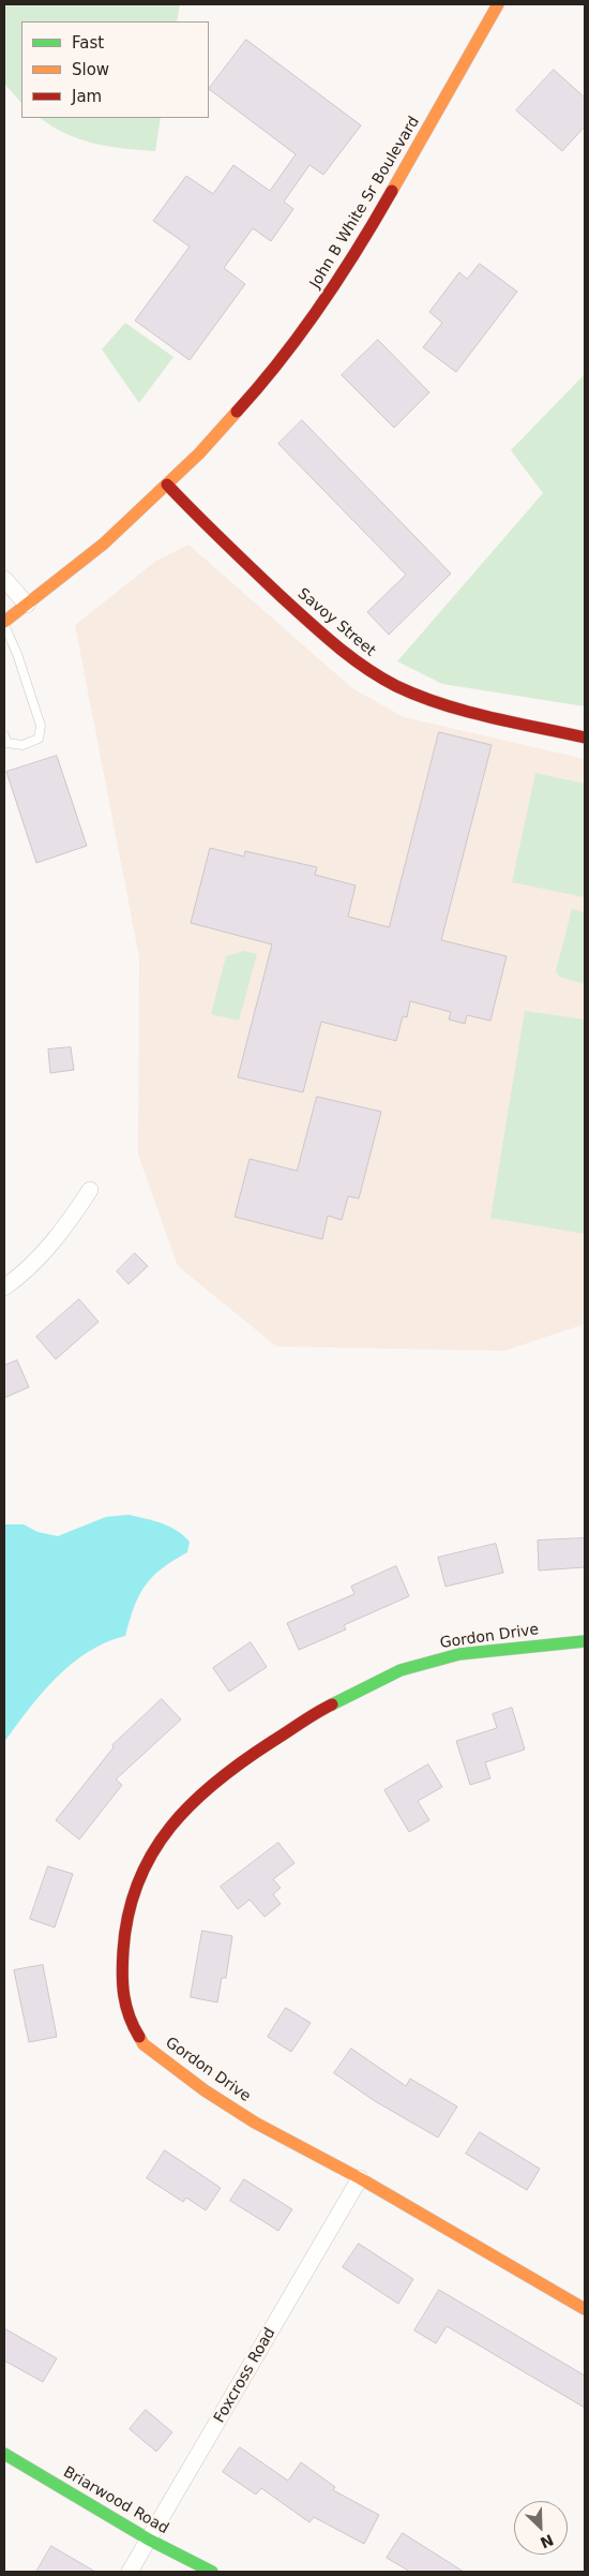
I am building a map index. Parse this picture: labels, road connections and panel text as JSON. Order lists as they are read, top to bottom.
{
  "streets": {
    "street": [
      "John B White Sr Boulevard",
      "Savoy Street",
      "Gordon Drive",
      "Foxcross Road",
      "Briarwood Road"
    ]
  },
  "crossings": [
    ["John B White Sr Boulevard", "Savoy Street"],
    ["Gordon Drive", "Foxcross Road"],
    ["Foxcross Road", "Briarwood Road"]
  ],
  "legend": ["Fast", "Slow", "Jam"],
  "north": "bottom right"
}
